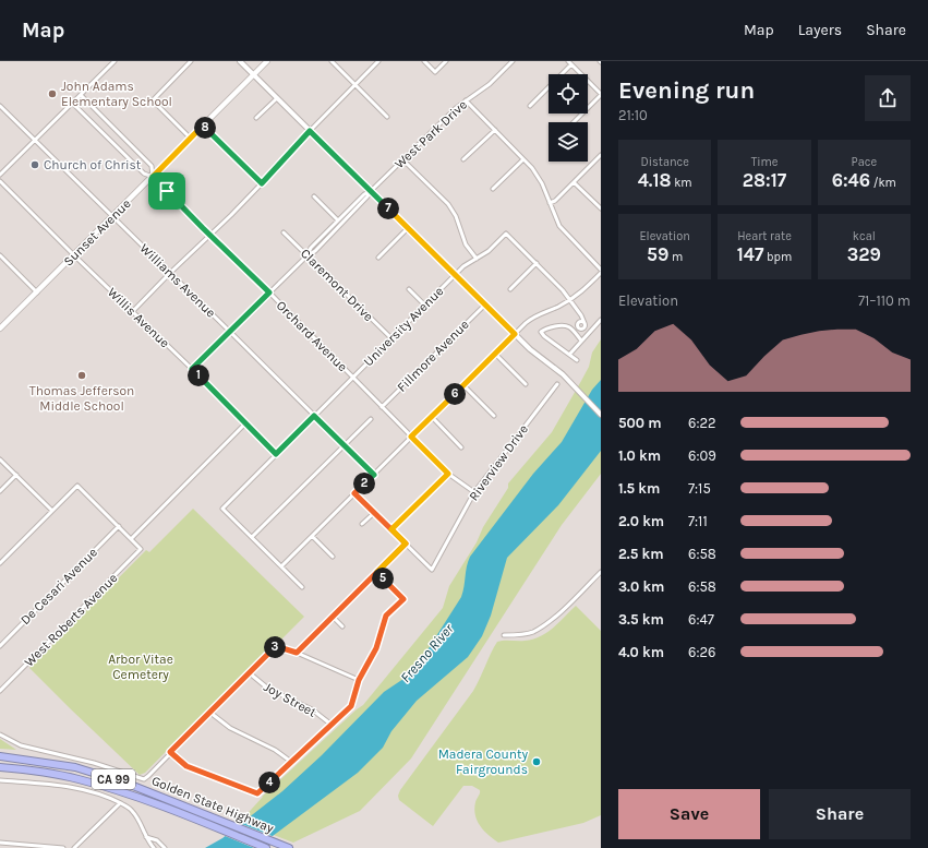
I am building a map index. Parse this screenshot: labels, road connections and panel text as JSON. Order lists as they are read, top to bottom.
{
  "streets": {
    "highway": ["CA 99", "Golden State Highway"],
    "main road": ["Sunset Avenue"],
    "street": [
      "West Park Drive",
      "Williams Avenue",
      "Claremont Drive",
      "Willis Avenue",
      "University Avenue",
      "Orchard Avenue",
      "Fillmore Avenue",
      "Riverview Drive",
      "De Cesari Avenue",
      "West Roberts Avenue",
      "Joy Street"
    ]
  },
  "crossings": [
    ["West Park Drive", "Williams Avenue"],
    ["West Park Drive", "Claremont Drive"],
    ["West Park Drive", "Willis Avenue"],
    ["West Park Drive", "Orchard Avenue"],
    ["Sunset Avenue", "Williams Avenue"],
    ["Sunset Avenue", "Willis Avenue"],
    ["Sunset Avenue", "Orchard Avenue"],
    ["Williams Avenue", "University Avenue"],
    ["Claremont Drive", "University Avenue"],
    ["Willis Avenue", "University Avenue"],
    ["University Avenue", "Orchard Avenue"],
    ["Orchard Avenue", "Fillmore Avenue"],
    ["Orchard Avenue", "Riverview Drive"]
  ],
  "water": ["Fresno River"],
  "parks": ["Arbor Vitae Cemetery"],
  "places": [
    "John Adams Elementary School",
    "Church of Christ",
    "Thomas Jefferson Middle School",
    "Madera County Fairgrounds"
  ],
  "page": {
    "header": "Map",
    "nav": ["Map", "Layers", "Share"],
    "heading": ["Evening run", "21:10"],
    "pins": [
      "8",
      "7",
      "1",
      "6",
      "2",
      "5",
      "3",
      "4"
    ],
    "stats": [
      ["Distance", "4.18 km"],
      ["Time", "28:17"],
      ["Pace", "6:46 /km"],
      ["Elevation", "59 m"],
      ["Heart rate", "147 bpm"],
      ["kcal", "329"]
    ],
    "chart": ["Elevation", "71–110 m"],
    "list": [
      {
        "name": "500 m",
        "note": "6:22"
      },
      {
        "name": "1.0 km",
        "note": "6:09"
      },
      {
        "name": "1.5 km",
        "note": "7:15"
      },
      {
        "name": "2.0 km",
        "note": "7:11"
      },
      {
        "name": "2.5 km",
        "note": "6:58"
      },
      {
        "name": "3.0 km",
        "note": "6:58"
      },
      {
        "name": "3.5 km",
        "note": "6:47"
      },
      {
        "name": "4.0 km",
        "note": "6:26"
      }
    ],
    "buttons": ["Save", "Share"]
  }
}
